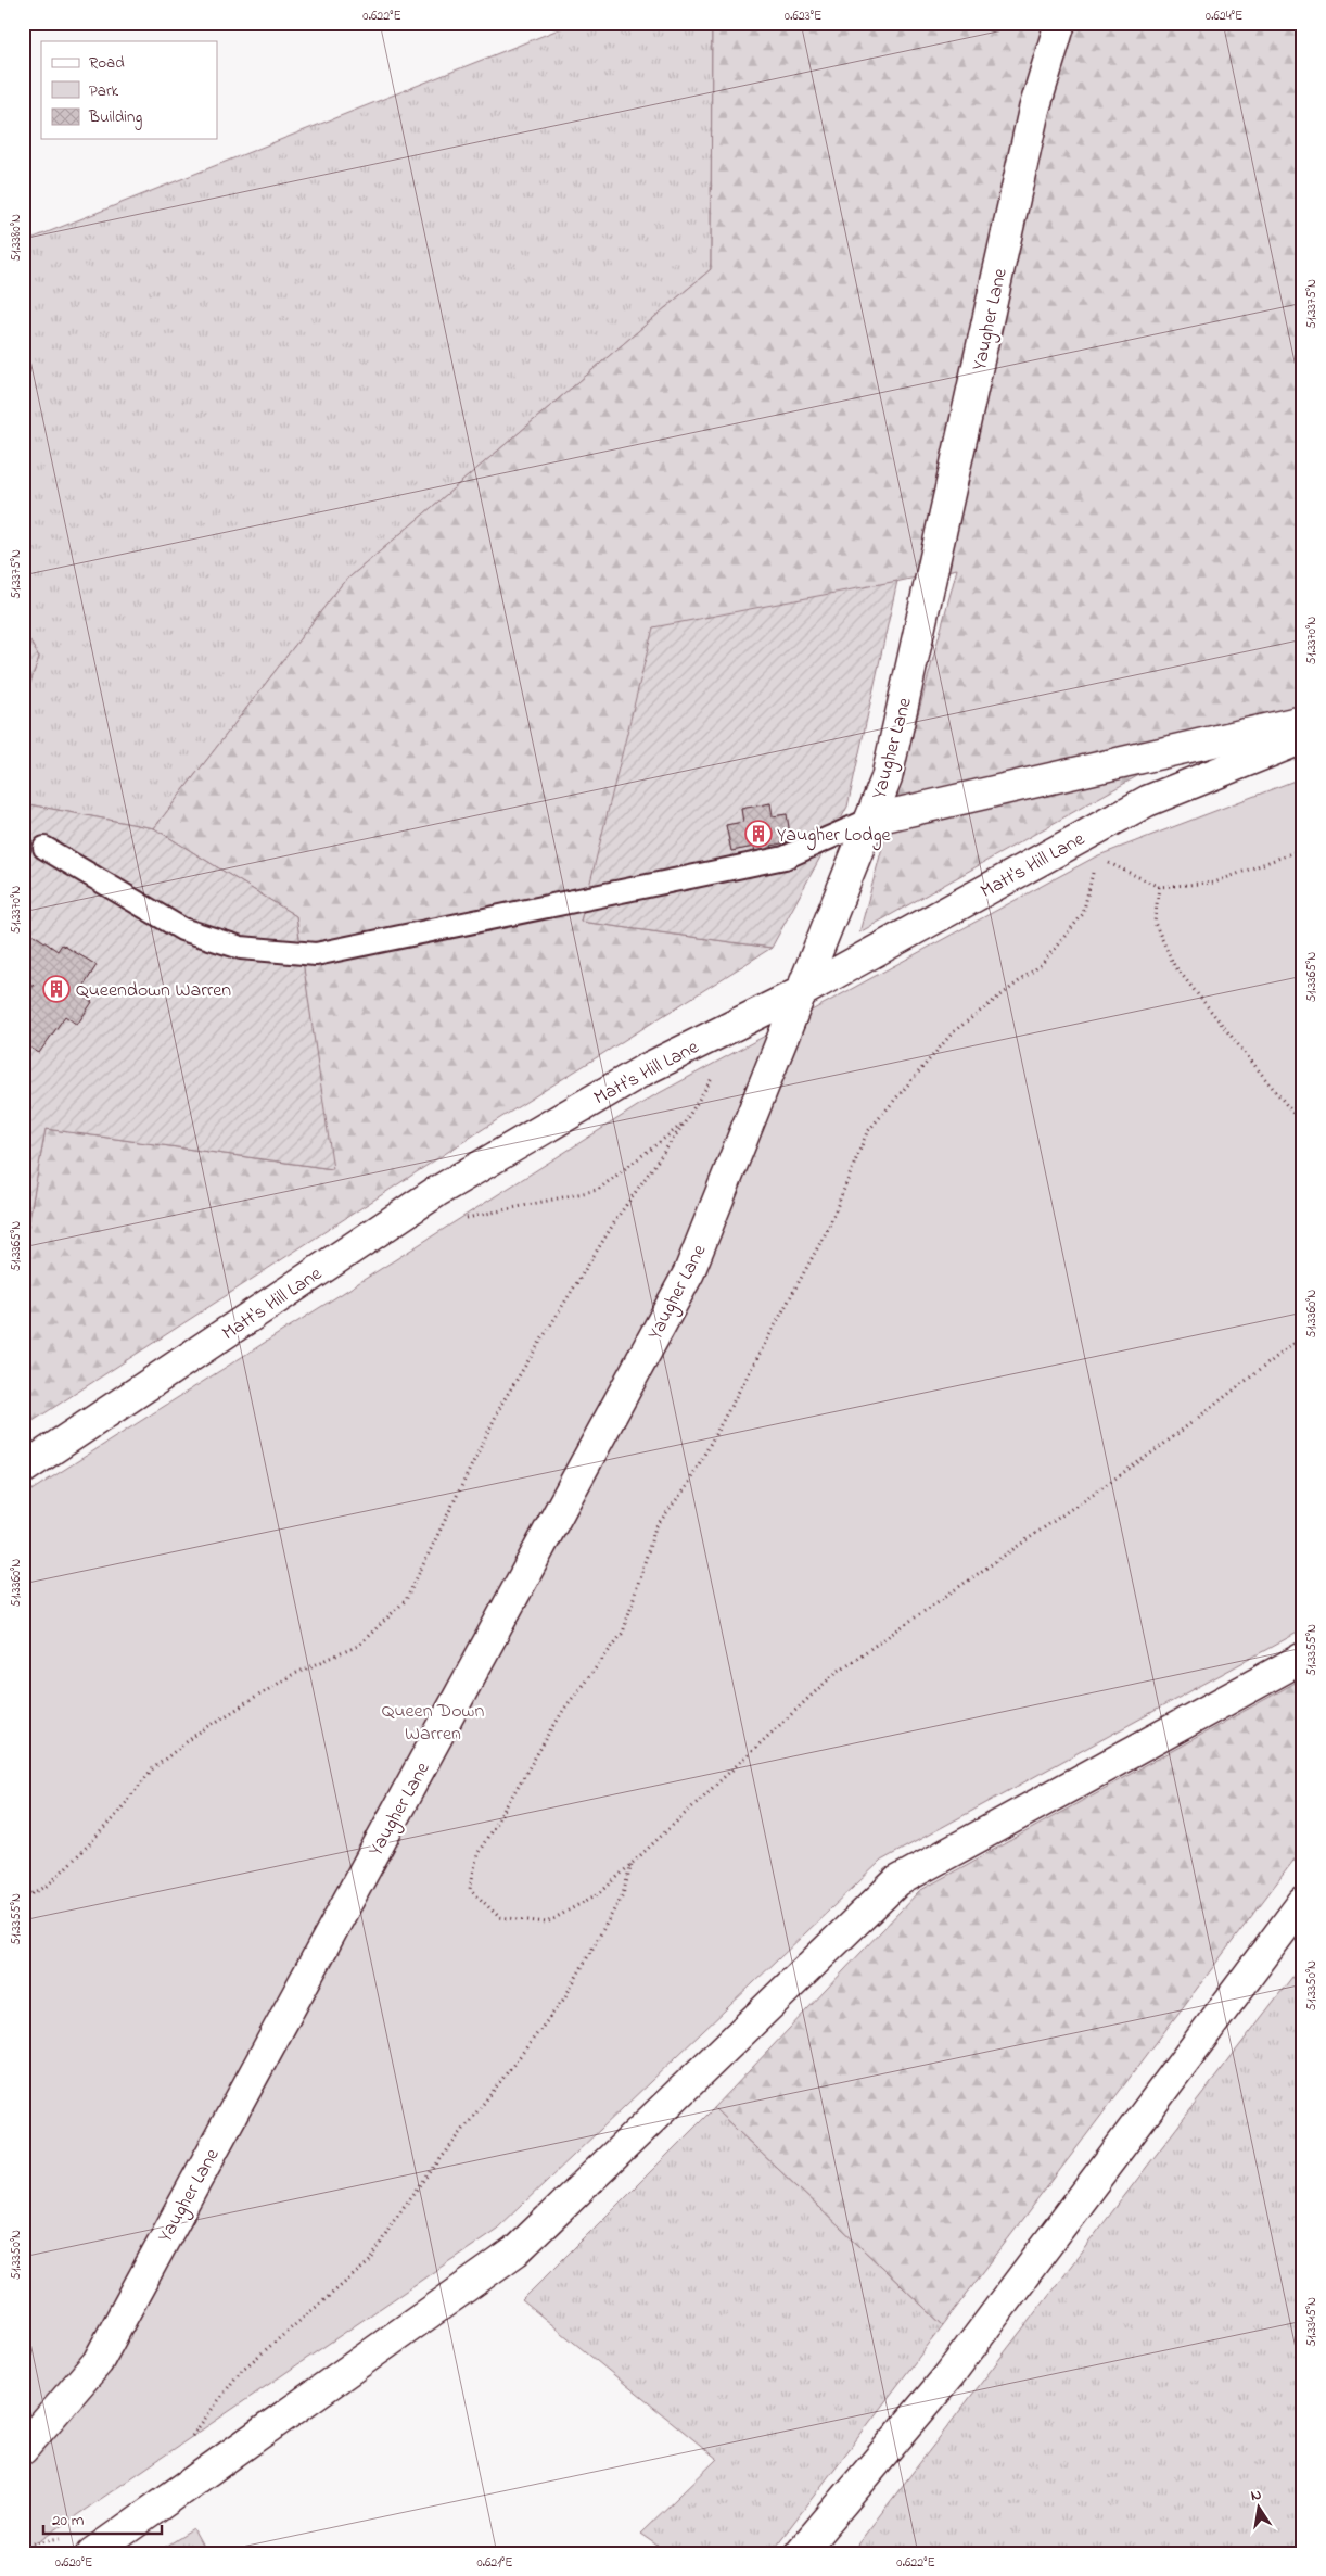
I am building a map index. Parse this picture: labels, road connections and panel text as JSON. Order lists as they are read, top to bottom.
{
  "streets": {
    "street": ["Yaugher Lane", "Matt's Hill Lane"]
  },
  "crossings": [
    ["Yaugher Lane", "Matt's Hill Lane"]
  ],
  "parks": ["Queen Down Warren"],
  "places": {
    "building": ["Yaugher Lodge", "Queendown Warren"]
  },
  "legend": ["Road", "Park", "Building"],
  "scale_bar": "20 m",
  "north": "top",
  "coordinates": [
    "0.622°E",
    "0.623°E",
    "0.624°E",
    "51.3380°N",
    "51.3375°N",
    "51.3370°N",
    "51.3365°N",
    "51.3360°N",
    "51.3355°N",
    "51.3350°N",
    "51.3345°N",
    "0.620°E",
    "0.621°E"
  ]
}
